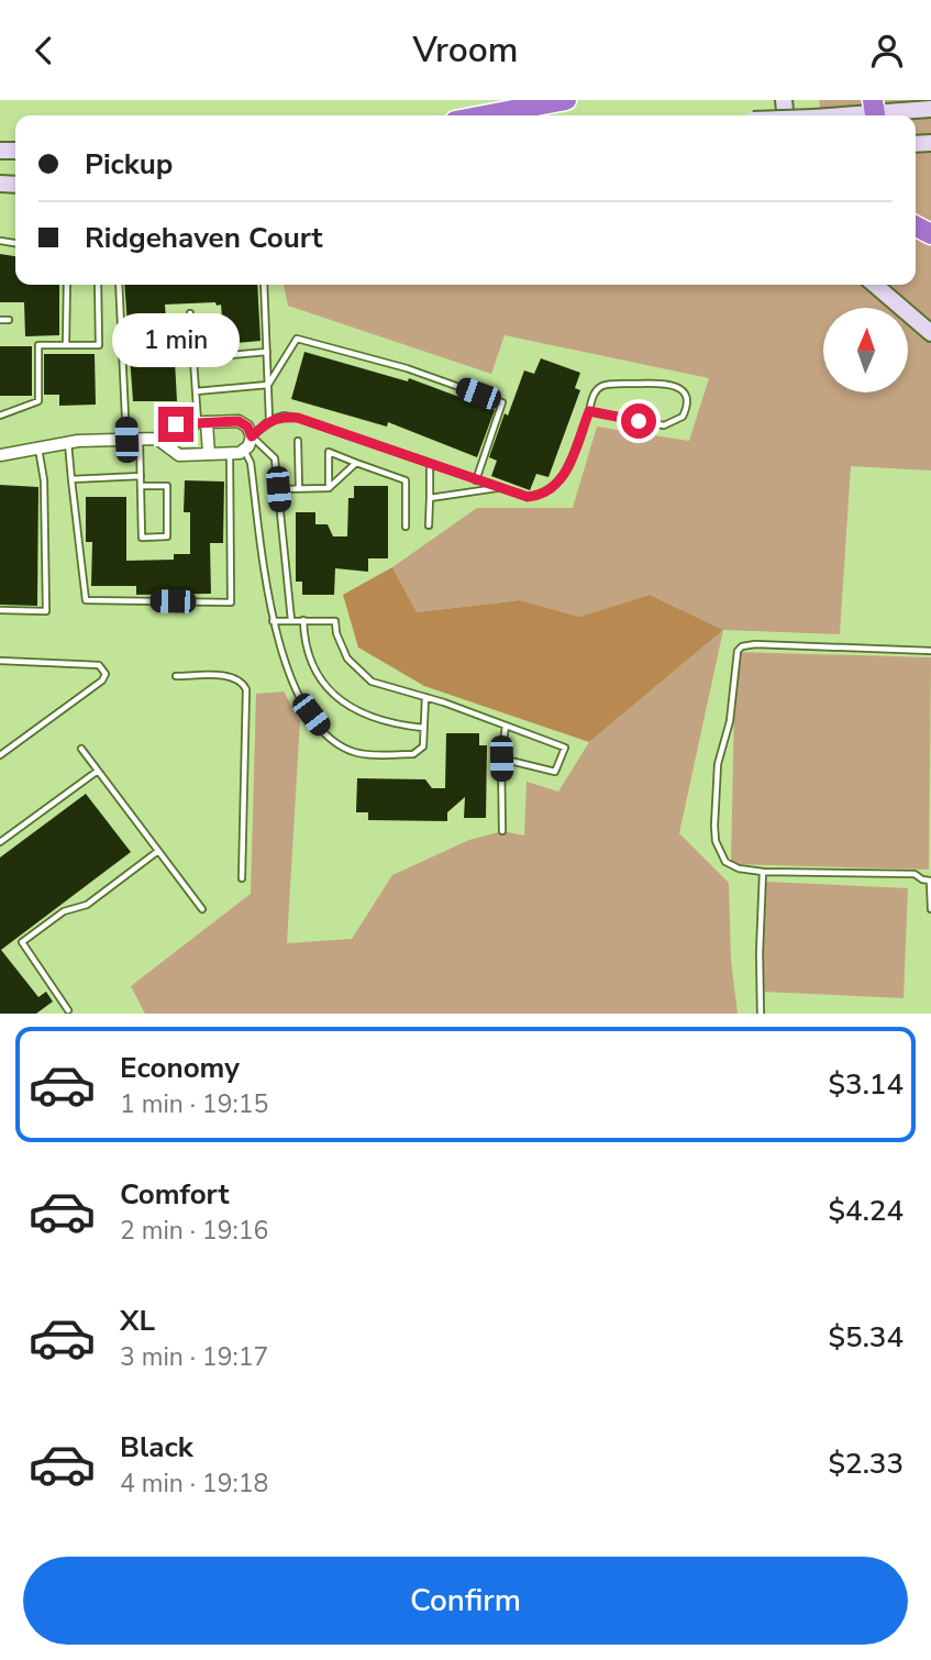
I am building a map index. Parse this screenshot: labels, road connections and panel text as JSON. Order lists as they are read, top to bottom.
{
  "north": "top",
  "page": {
    "header": "Vroom",
    "banner": ["Pickup", "Ridgehaven Court"],
    "bubble": "1 min",
    "list": [
      {
        "name": "Economy",
        "note": "1 min · 19:15",
        "value": "$3.14"
      },
      {
        "name": "Comfort",
        "note": "2 min · 19:16",
        "value": "$4.24"
      },
      {
        "name": "XL",
        "note": "3 min · 19:17",
        "value": "$5.34"
      },
      {
        "name": "Black",
        "note": "4 min · 19:18",
        "value": "$2.33"
      }
    ],
    "buttons": "Confirm"
  }
}
